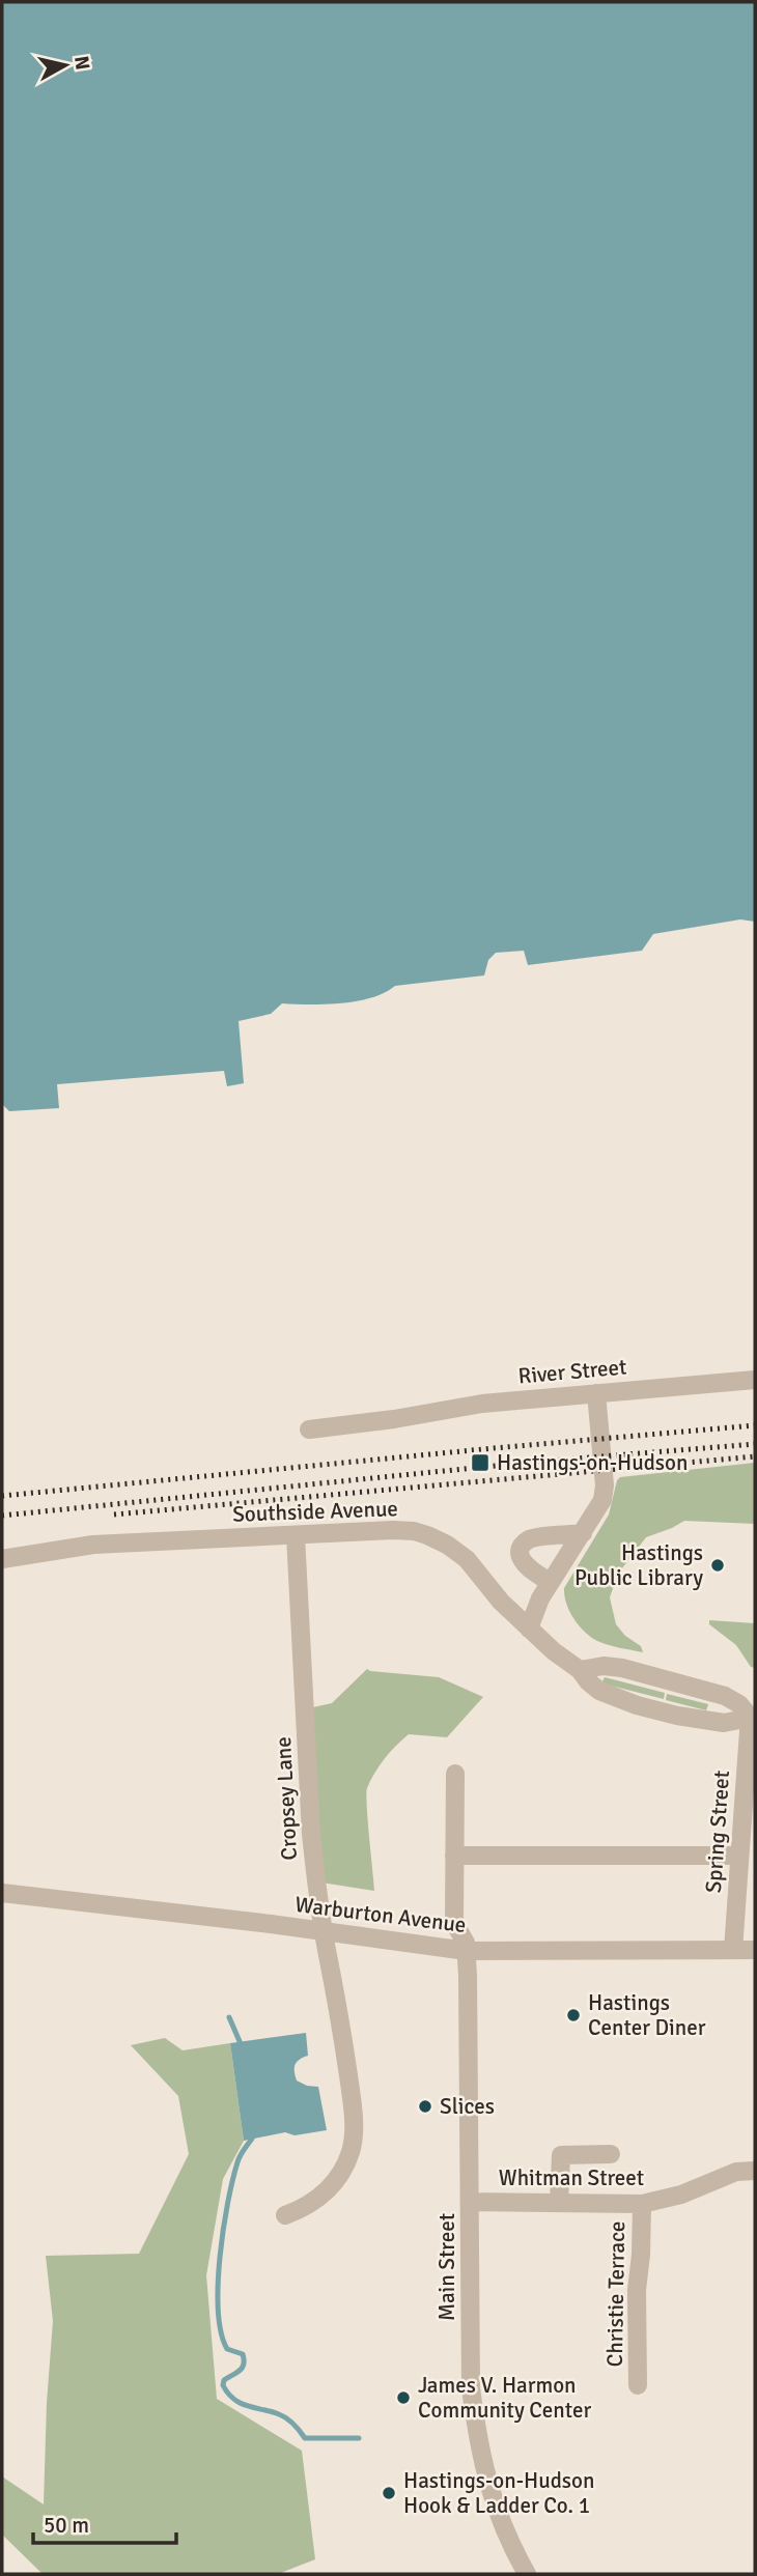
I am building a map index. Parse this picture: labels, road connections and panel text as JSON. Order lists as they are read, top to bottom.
{
  "streets": {
    "street": [
      "River Street",
      "Southside Avenue",
      "Cropsey Lane",
      "Spring Street",
      "Warburton Avenue",
      "Whitman Street",
      "Main Street",
      "Christie Terrace"
    ]
  },
  "crossings": [
    ["Southside Avenue", "Cropsey Lane"],
    ["Southside Avenue", "Spring Street"],
    ["Spring Street", "Warburton Avenue"],
    ["Warburton Avenue", "Main Street"],
    ["Whitman Street", "Main Street"],
    ["Whitman Street", "Christie Terrace"]
  ],
  "places": {
    "transit": ["Hastings-on-Hudson"],
    "other": [
      "Hastings Public Library",
      "Hastings Center Diner",
      "Slices",
      "James V. Harmon Community Center",
      "Hastings-on-Hudson Hook & Ladder Co. 1"
    ]
  },
  "scale_bar": "50 m",
  "north": "right"
}
